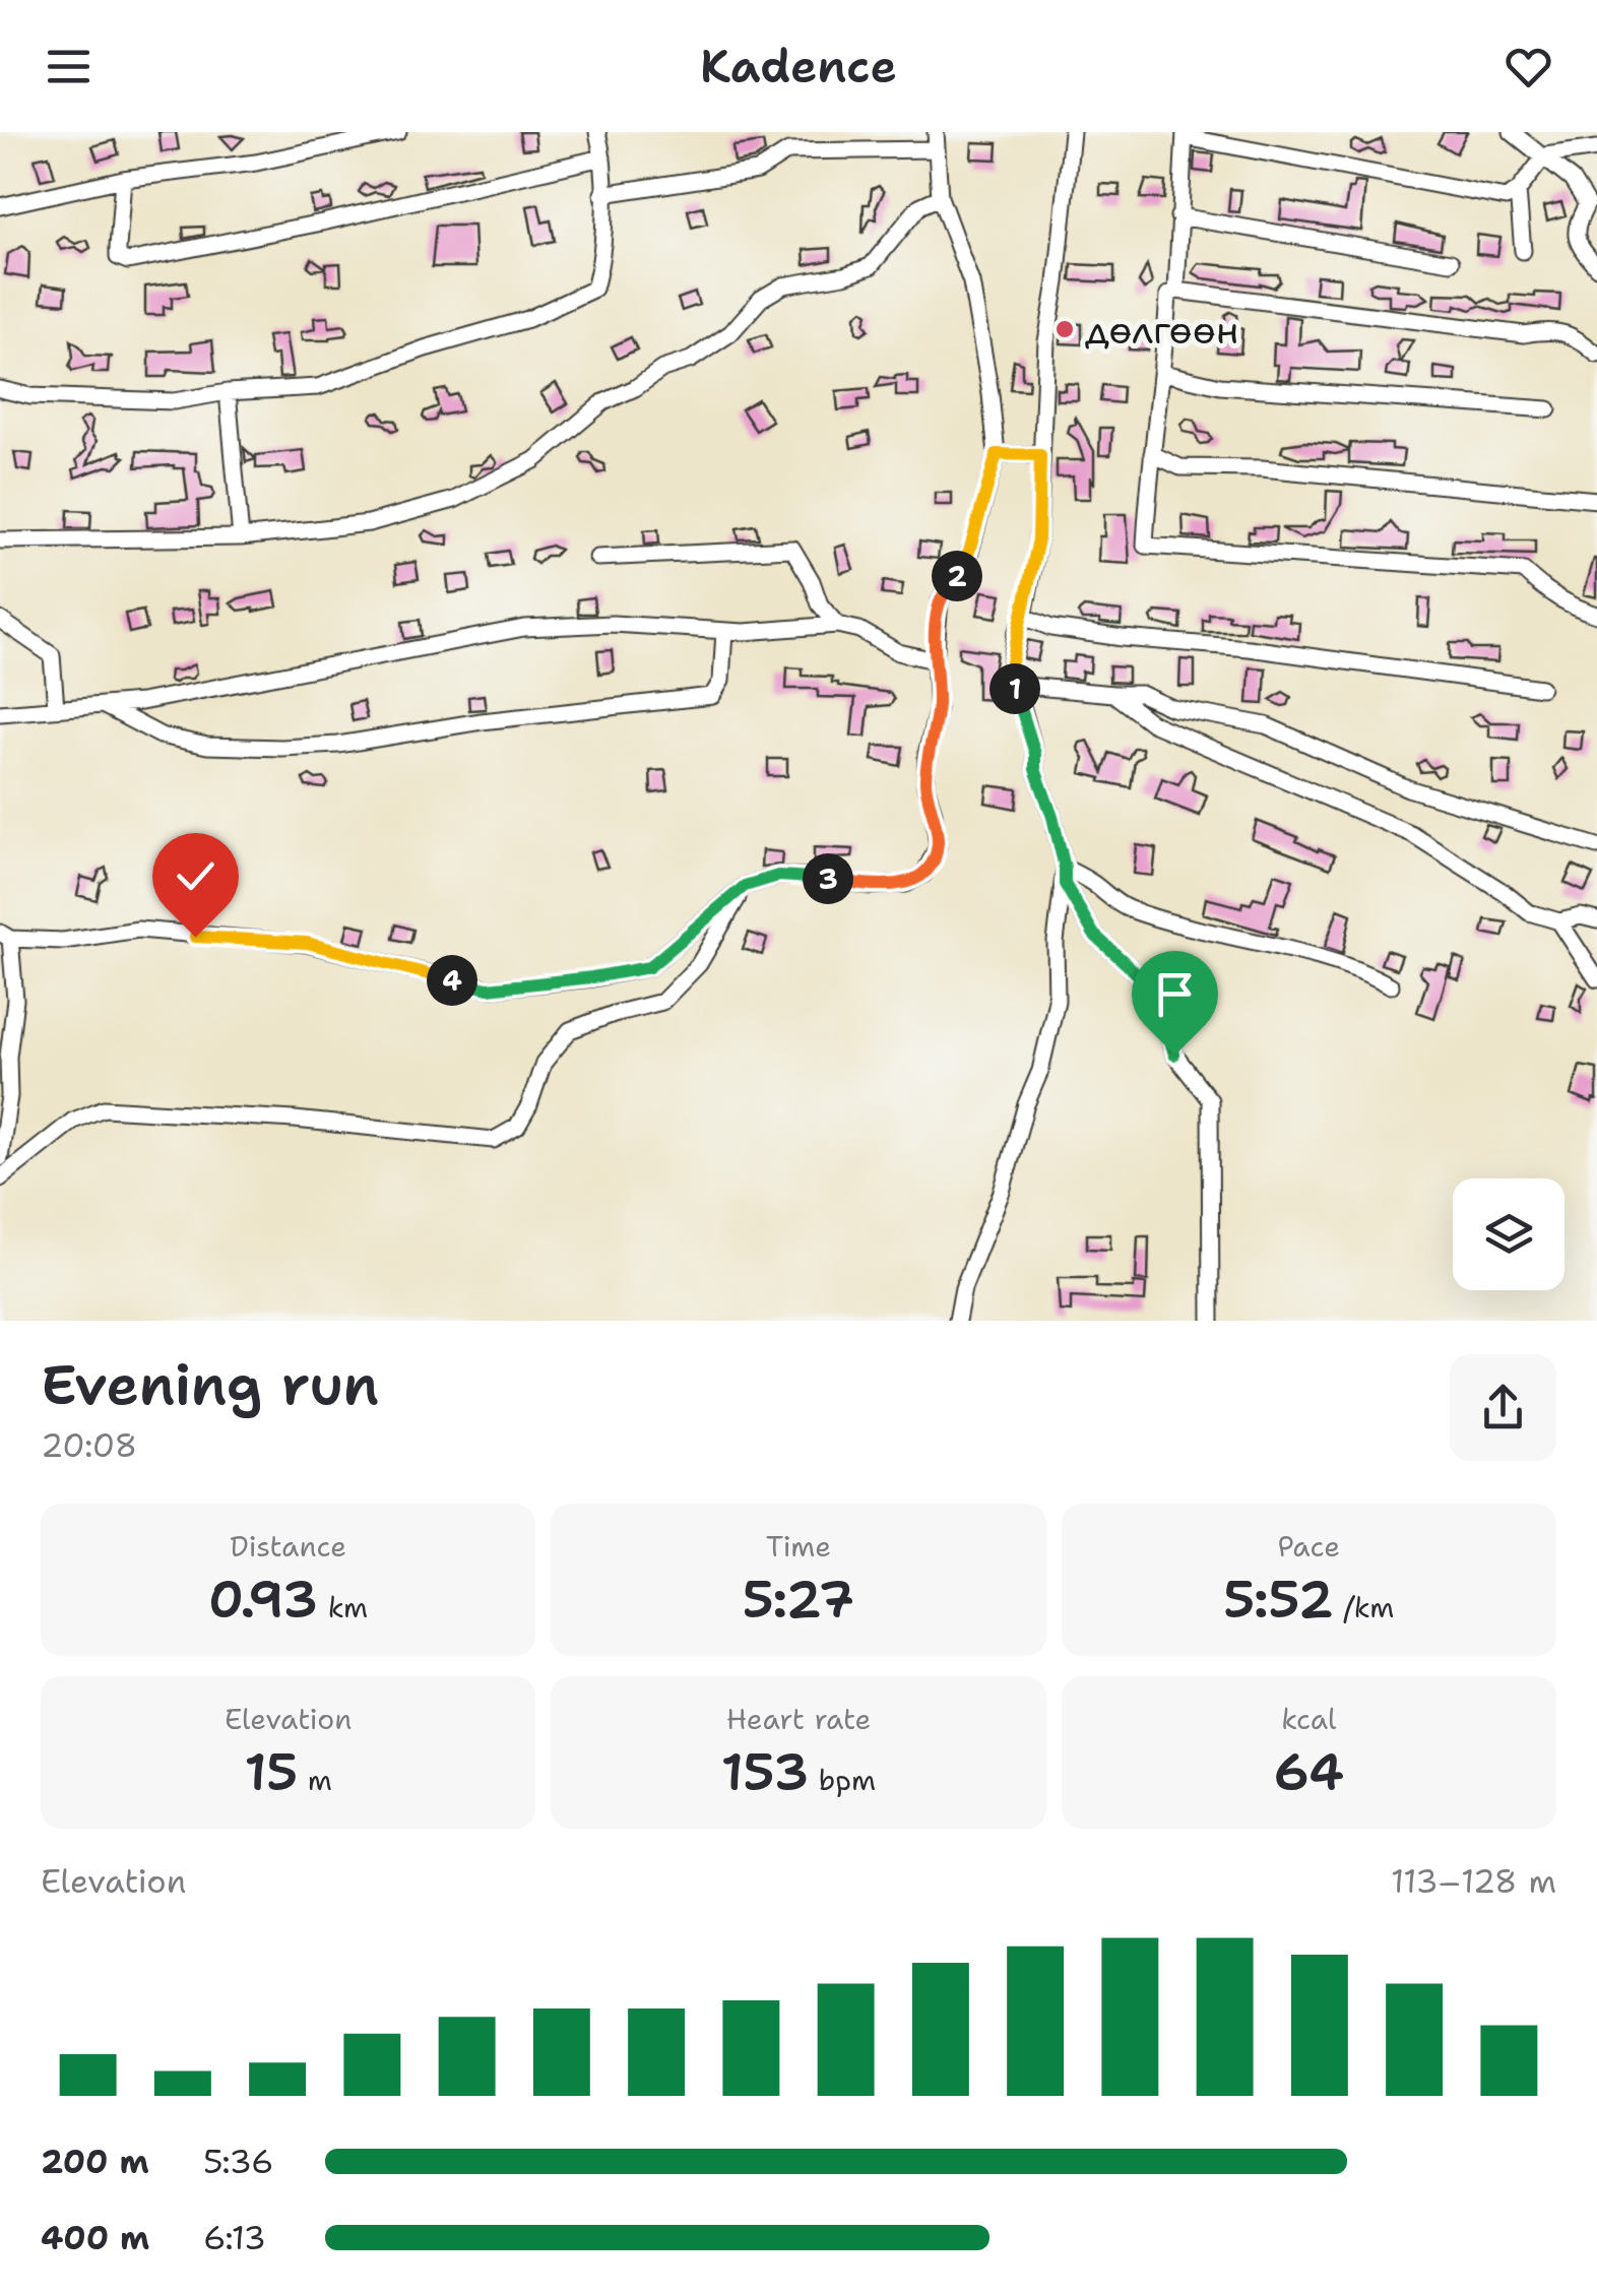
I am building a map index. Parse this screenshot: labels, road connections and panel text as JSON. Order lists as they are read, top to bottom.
{
  "places": ["дөлгөөн"],
  "page": {
    "header": "Kadence",
    "pins": [
      "2",
      "1",
      "3",
      "4"
    ],
    "heading": ["Evening run", "20:08"],
    "stats": [
      ["Distance", "0.93 km"],
      ["Time", "5:27"],
      ["Pace", "5:52 /km"],
      ["Elevation", "15 m"],
      ["Heart rate", "153 bpm"],
      ["kcal", "64"]
    ],
    "chart": ["Elevation", "113–128 m"],
    "list": [
      {
        "name": "200 m",
        "note": "5:36"
      },
      {
        "name": "400 m",
        "note": "6:13"
      }
    ]
  }
}
